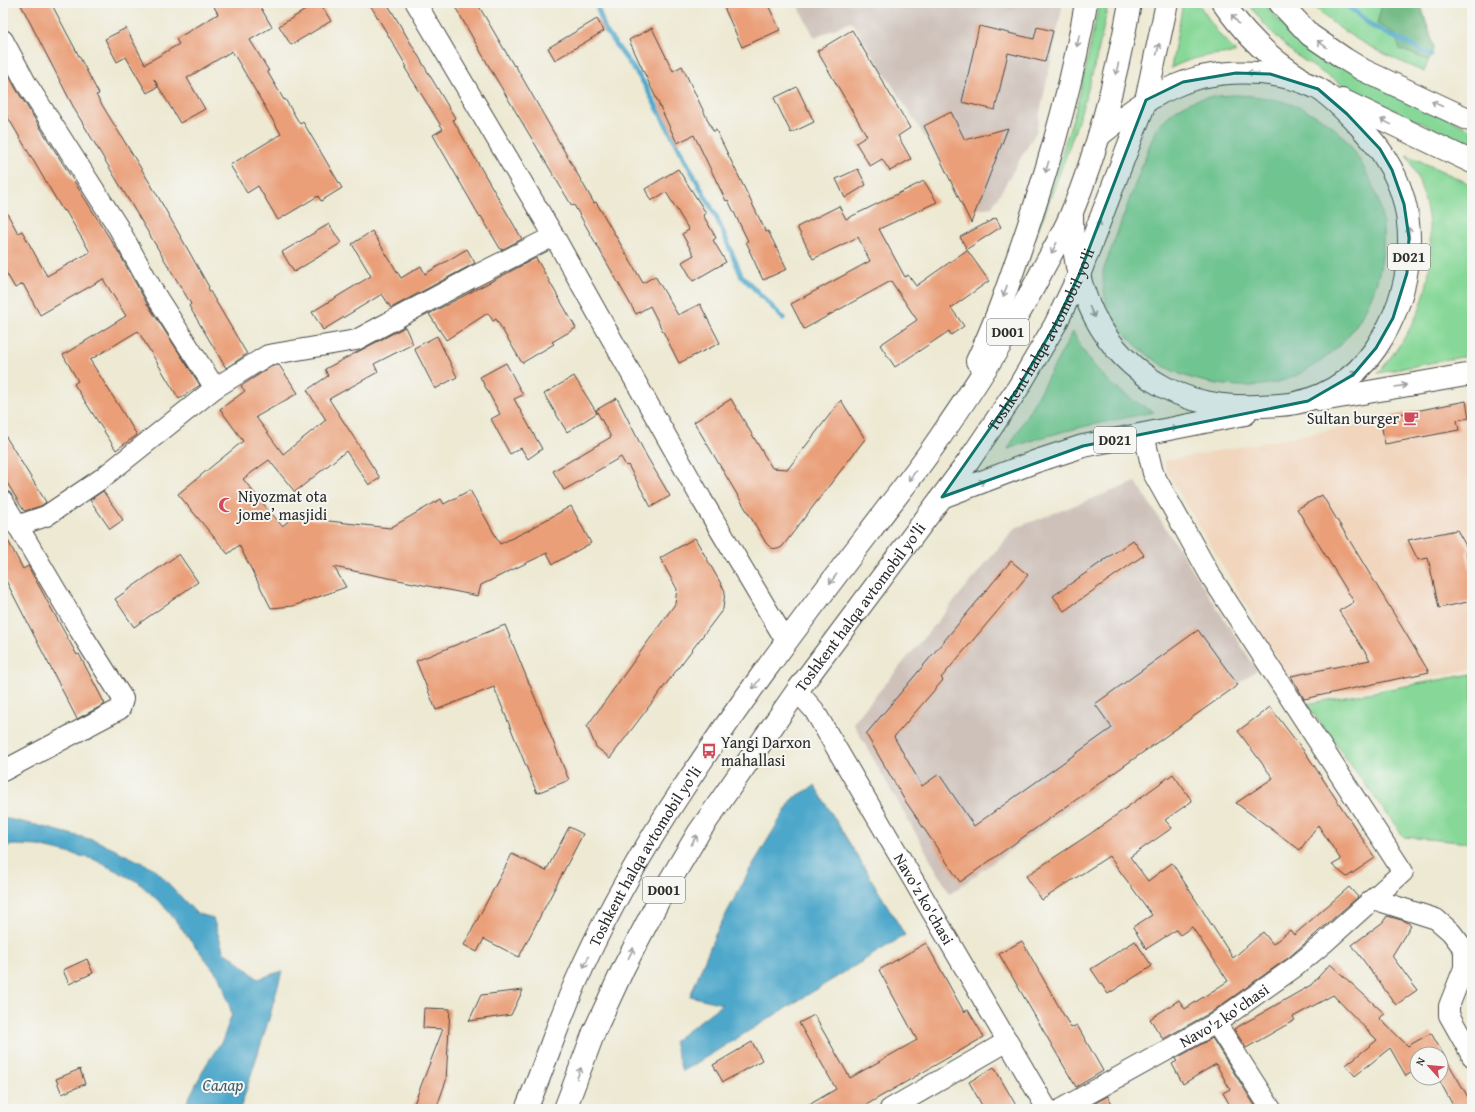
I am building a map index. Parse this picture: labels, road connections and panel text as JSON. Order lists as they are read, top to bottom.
{
  "streets": {
    "highway": ["D021", "D001", "Toshkent halqa avtomobil yo'li"],
    "street": ["Navo'z ko'chasi"]
  },
  "crossings": [
    ["D021", "D001"],
    ["D021", "Toshkent halqa avtomobil yo'li"],
    ["D021", "Navo'z ko'chasi"],
    ["D001", "Toshkent halqa avtomobil yo'li"],
    ["Toshkent halqa avtomobil yo'li", "Navo'z ko'chasi"]
  ],
  "water": ["Салар"],
  "places": {
    "cafe": ["Sultan burger"],
    "mosque": ["Niyozmat ota jome’ masjidi"],
    "bus stop": ["Yangi Darxon mahallasi"]
  },
  "north": "top left"
}
